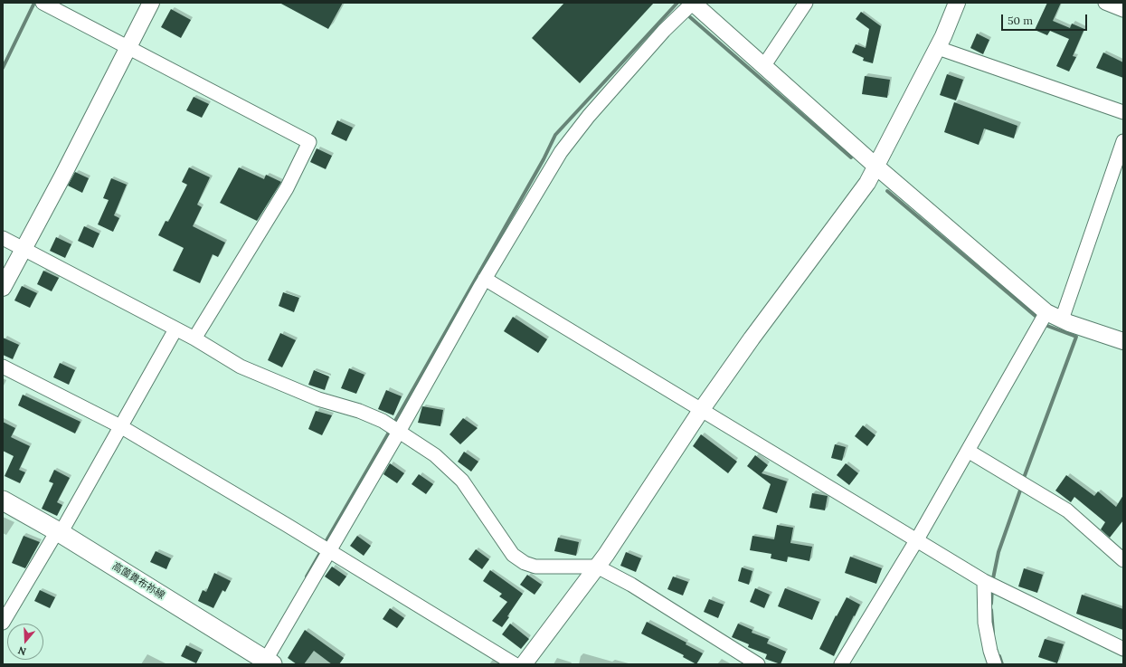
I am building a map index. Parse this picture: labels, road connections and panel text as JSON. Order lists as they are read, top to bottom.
{
  "streets": {
    "main road": ["高薗貴布祢線"]
  },
  "scale_bar": "50 m",
  "north": "bottom"
}
